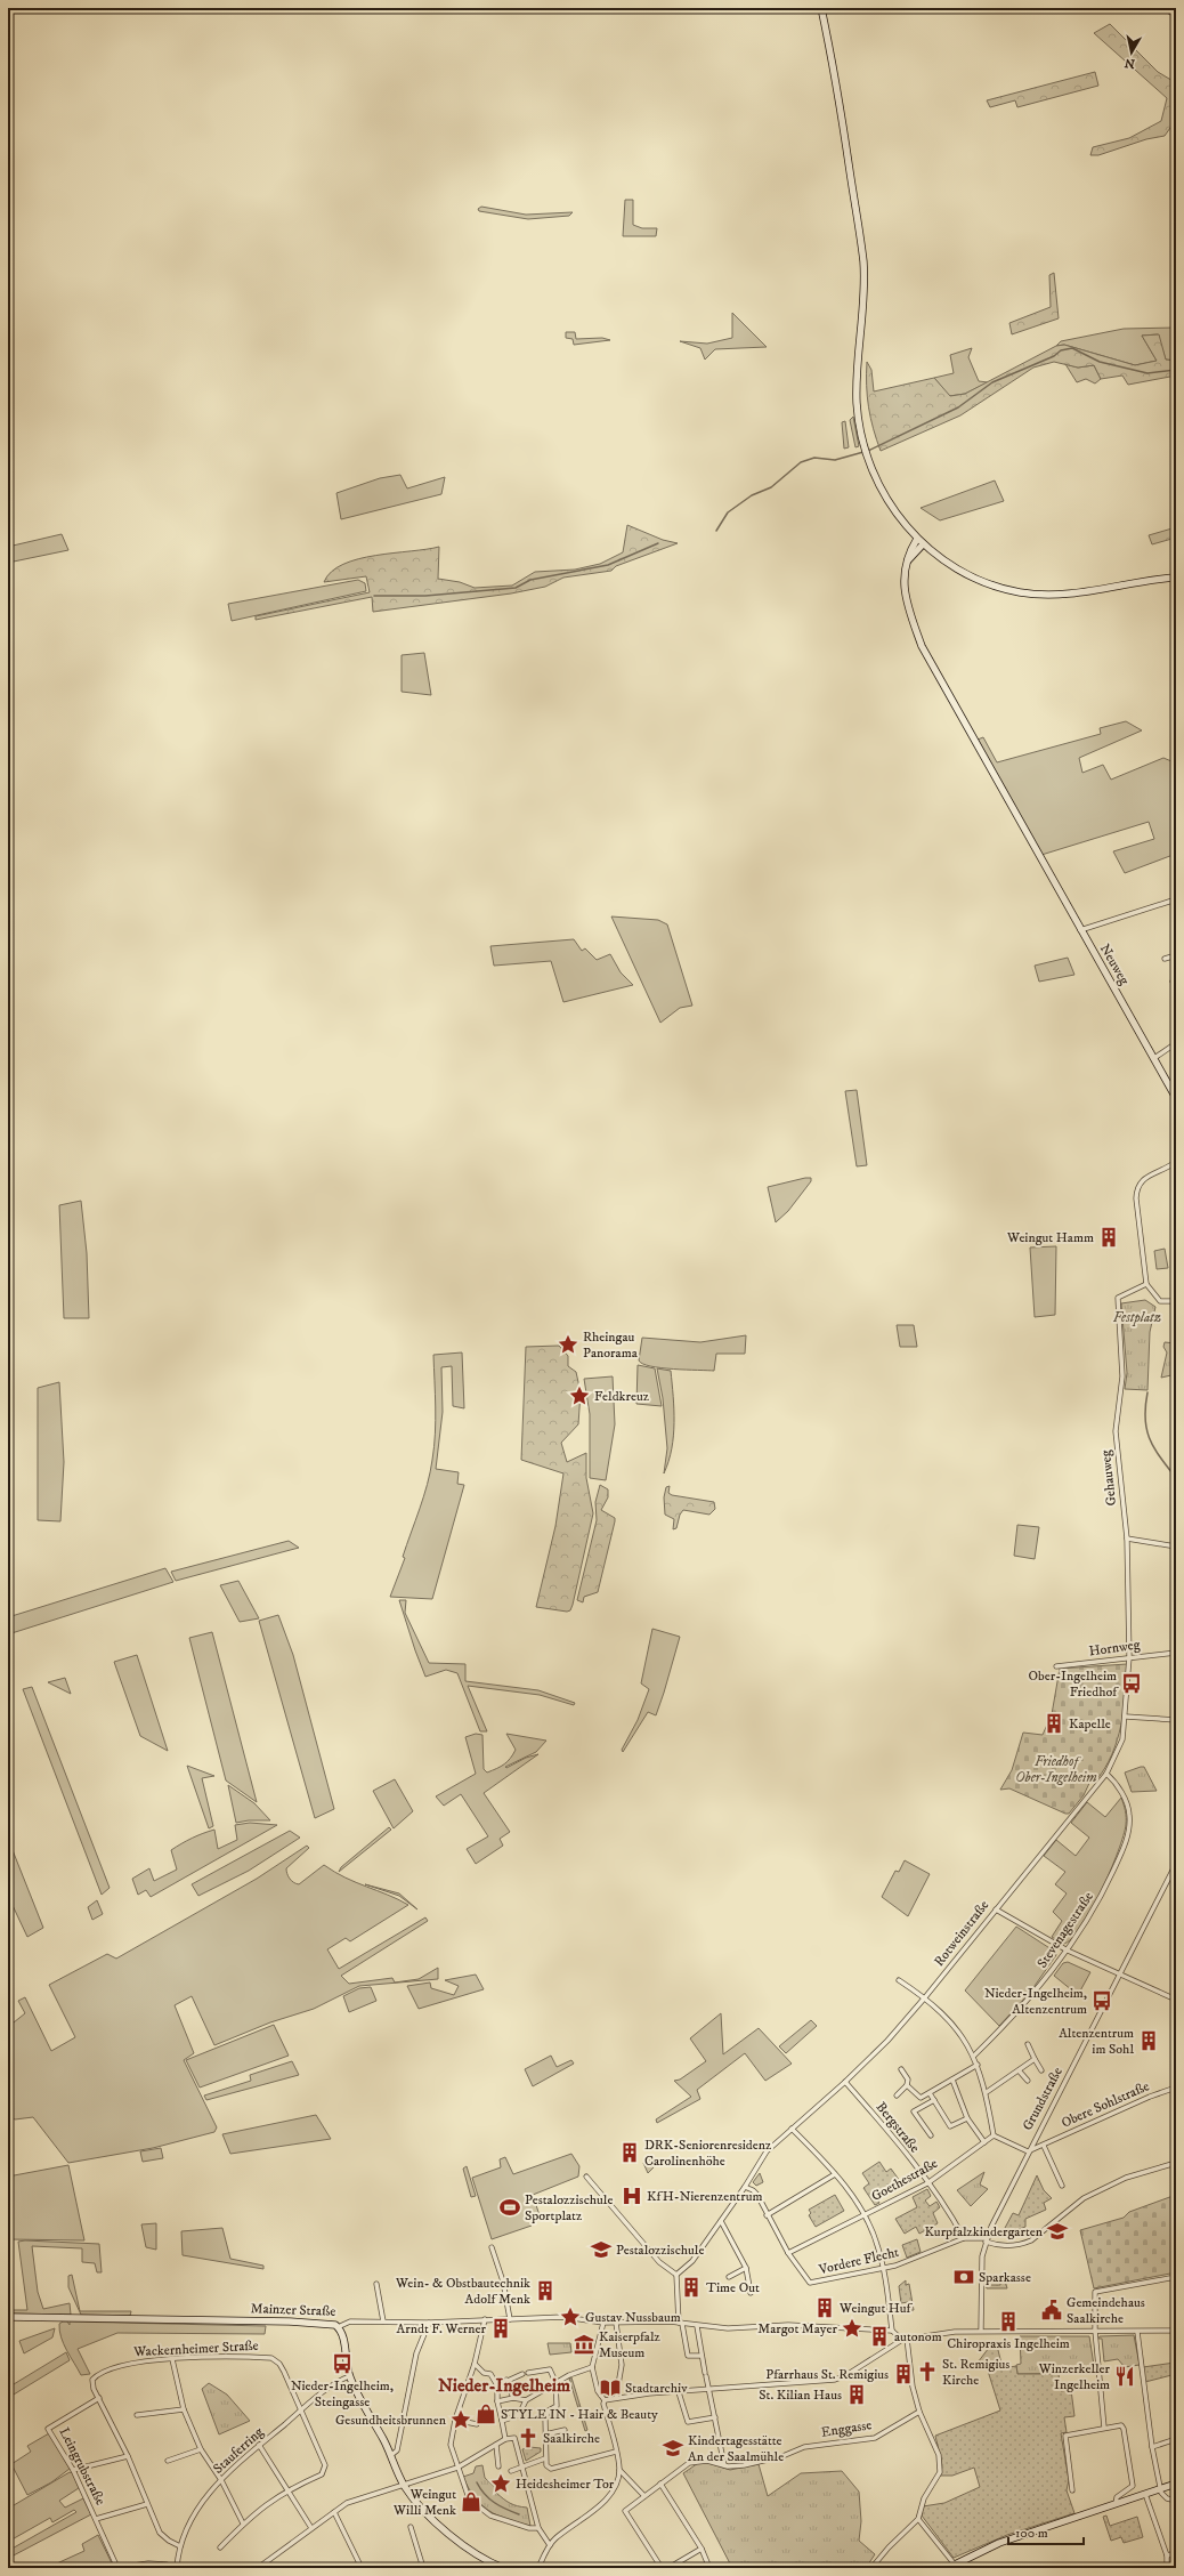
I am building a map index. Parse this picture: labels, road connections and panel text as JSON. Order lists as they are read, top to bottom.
{
  "streets": {
    "main road": ["Neuweg", "Mainzer Straße"],
    "street": [
      "Gehauweg",
      "Hornweg",
      "Stevenagestraße",
      "Rotweinstraße",
      "Grundstraße",
      "Obere Sohlstraße",
      "Bergstraße",
      "Goethestraße",
      "Vordere Flecht",
      "Wackernheimer Straße",
      "Enggasse",
      "Stauferring",
      "Leingrubstraße"
    ]
  },
  "crossings": [
    ["Gehauweg", "Hornweg"],
    ["Gehauweg", "Rotweinstraße"],
    ["Hornweg", "Rotweinstraße"],
    ["Stevenagestraße", "Rotweinstraße"],
    ["Rotweinstraße", "Bergstraße"],
    ["Grundstraße", "Obere Sohlstraße"],
    ["Bergstraße", "Goethestraße"],
    ["Bergstraße", "Vordere Flecht"],
    ["Goethestraße", "Vordere Flecht"],
    ["Wackernheimer Straße", "Stauferring"],
    ["Wackernheimer Straße", "Leingrubstraße"]
  ],
  "districts": ["Nieder-Ingelheim"],
  "parks": ["Festplatz", "Friedhof Ober-Ingelheim"],
  "places": {
    "building": [
      "Weingut Hamm",
      "Kapelle",
      "Altenzentrum im Sohl",
      "DRK-Seniorenresidenz Carolinenhöhe",
      "Time Out",
      "Wein- & Obstbautechnik Adolf Menk",
      "Weingut Huf",
      "Chiropraxis Ingelheim",
      "Arndt F. Werner",
      "autonom",
      "Pfarrhaus St. Remigius",
      "St. Kilian Haus"
    ],
    "place": [
      "Rheingau Panorama",
      "Feldkreuz",
      "Gustav Nussbaum",
      "Margot Mayer",
      "Gesundheitsbrunnen",
      "Heidesheimer Tor"
    ],
    "bus stop": ["Ober-Ingelheim Friedhof", "Nieder-Ingelheim, Altenzentrum", "Nieder-Ingelheim, Steingasse"],
    "hospital": ["KfH-Nierenzentrum"],
    "sports": ["Pestalozzischule Sportplatz"],
    "school or university": ["Kurpfalzkindergarten", "Pestalozzischule", "Kindertagesstätte An der Saalmühle"],
    "bank": ["Sparkasse"],
    "public building": ["Gemeindehaus Saalkirche"],
    "museum": ["Kaiserpfalz Museum"],
    "church": ["St. Remigius Kirche", "Saalkirche"],
    "restaurant": ["Winzerkeller Ingelheim"],
    "library": ["Stadtarchiv"],
    "shop": ["STYLE IN - Hair & Beauty", "Weingut Willi Menk"]
  },
  "scale_bar": "100 m",
  "north": "bottom"
}
